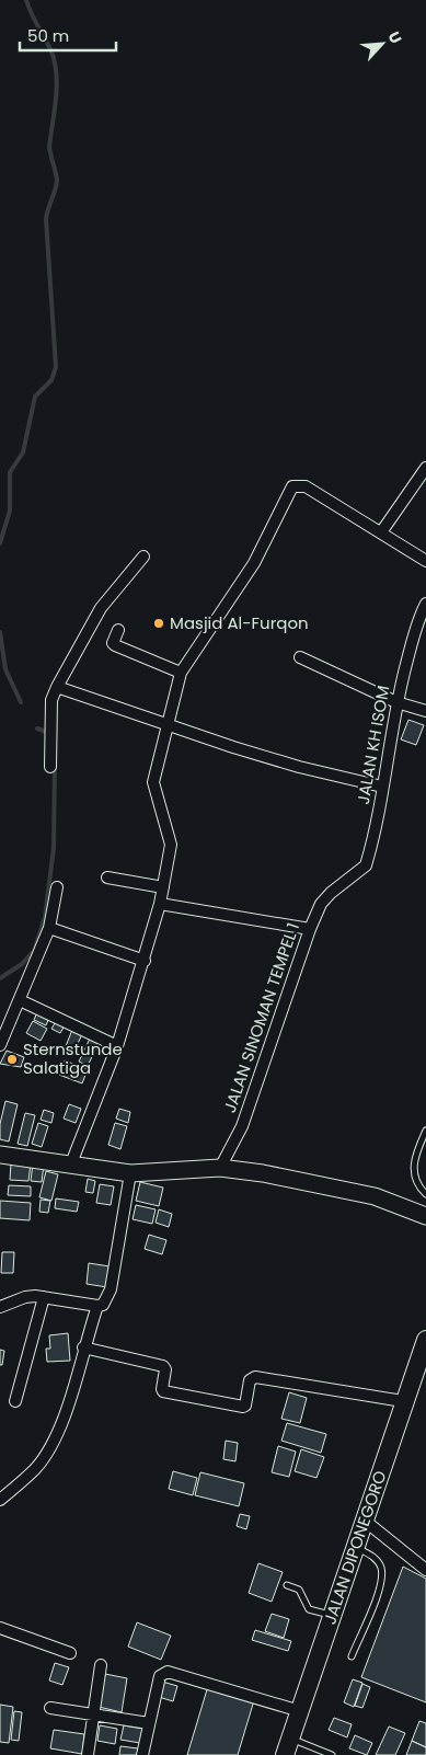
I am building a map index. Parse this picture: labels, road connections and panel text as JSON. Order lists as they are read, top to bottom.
{
  "streets": {
    "main road": ["JALAN DIPONEGORO"],
    "street": ["JALAN KH ISOM", "JALAN SINOMAN TEMPEL 1"]
  },
  "crossings": [
    ["JALAN KH ISOM", "JALAN SINOMAN TEMPEL 1"]
  ],
  "places": ["Masjid Al-Furqon", "Sternstunde Salatiga"],
  "scale_bar": "50 m",
  "north": "top right"
}
